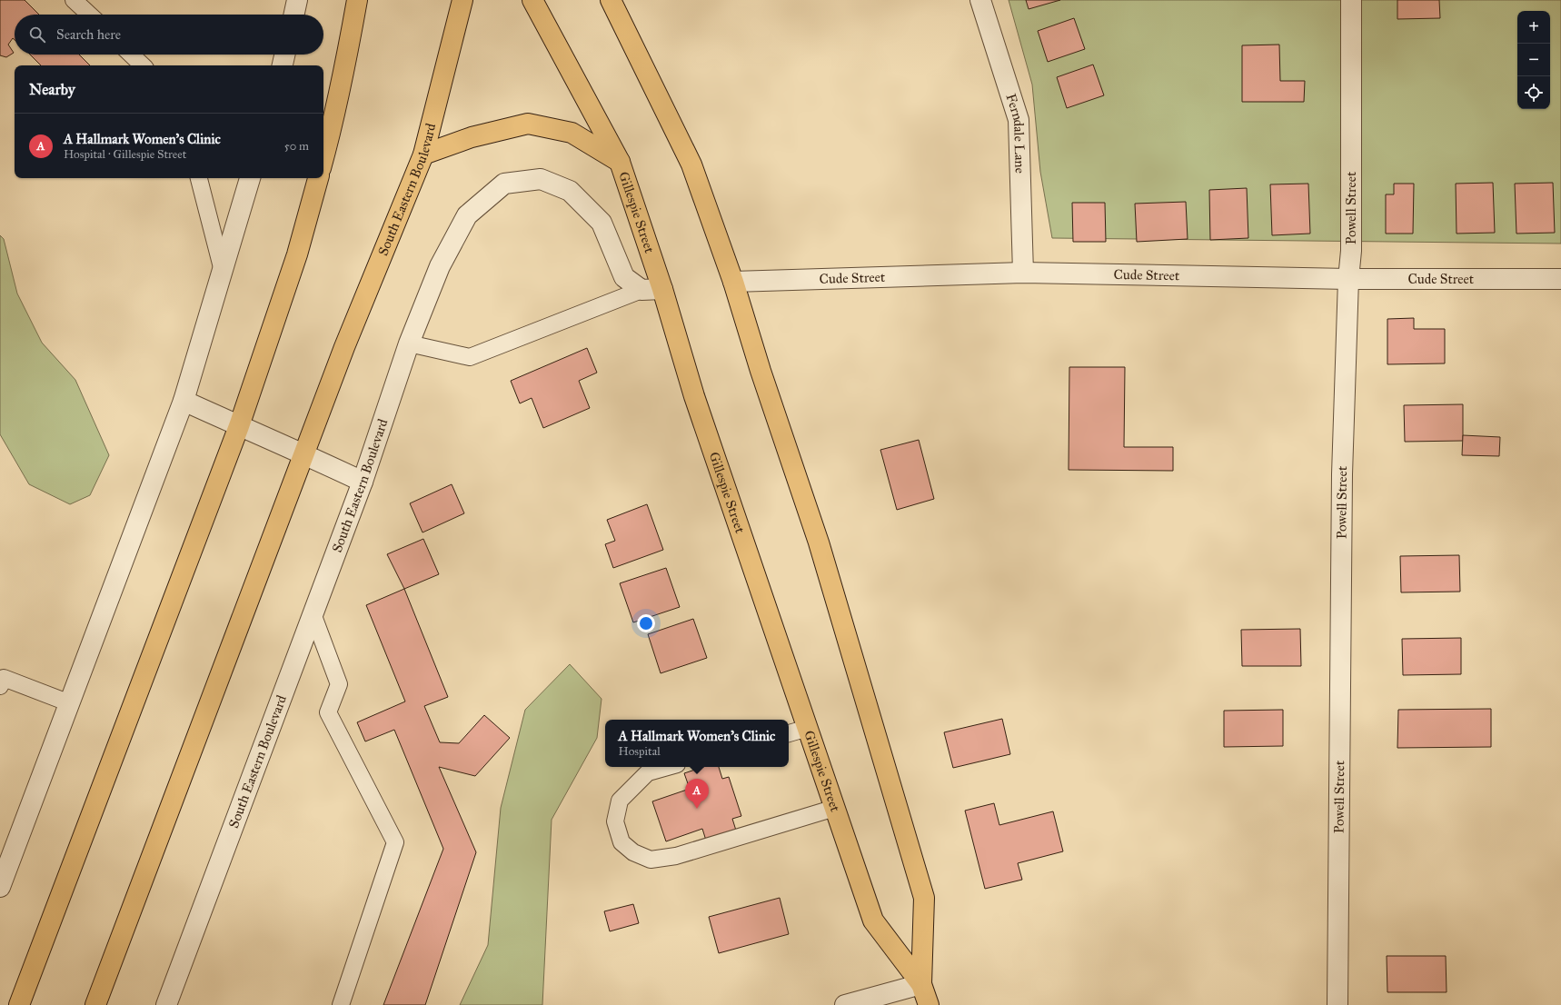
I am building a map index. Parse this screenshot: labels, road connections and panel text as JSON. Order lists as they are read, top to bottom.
{
  "streets": {
    "main road": ["South Eastern Boulevard", "Gillespie Street"],
    "street": ["Ferndale Lane", "Powell Street", "Cude Street"]
  },
  "crossings": [
    ["Ferndale Lane", "Cude Street"],
    ["Powell Street", "Cude Street"],
    ["Gillespie Street", "Cude Street"]
  ],
  "page": {
    "map_buttons": ["+", "−"],
    "search": "Search here",
    "heading": "Nearby",
    "list": [
      {
        "mark": "A",
        "name": "A Hallmark Women's Clinic",
        "note": "Hospital · Gillespie Street",
        "value": "50 m"
      }
    ],
    "popup": ["A Hallmark Women's Clinic", "Hospital"],
    "pins": "A"
  }
}
